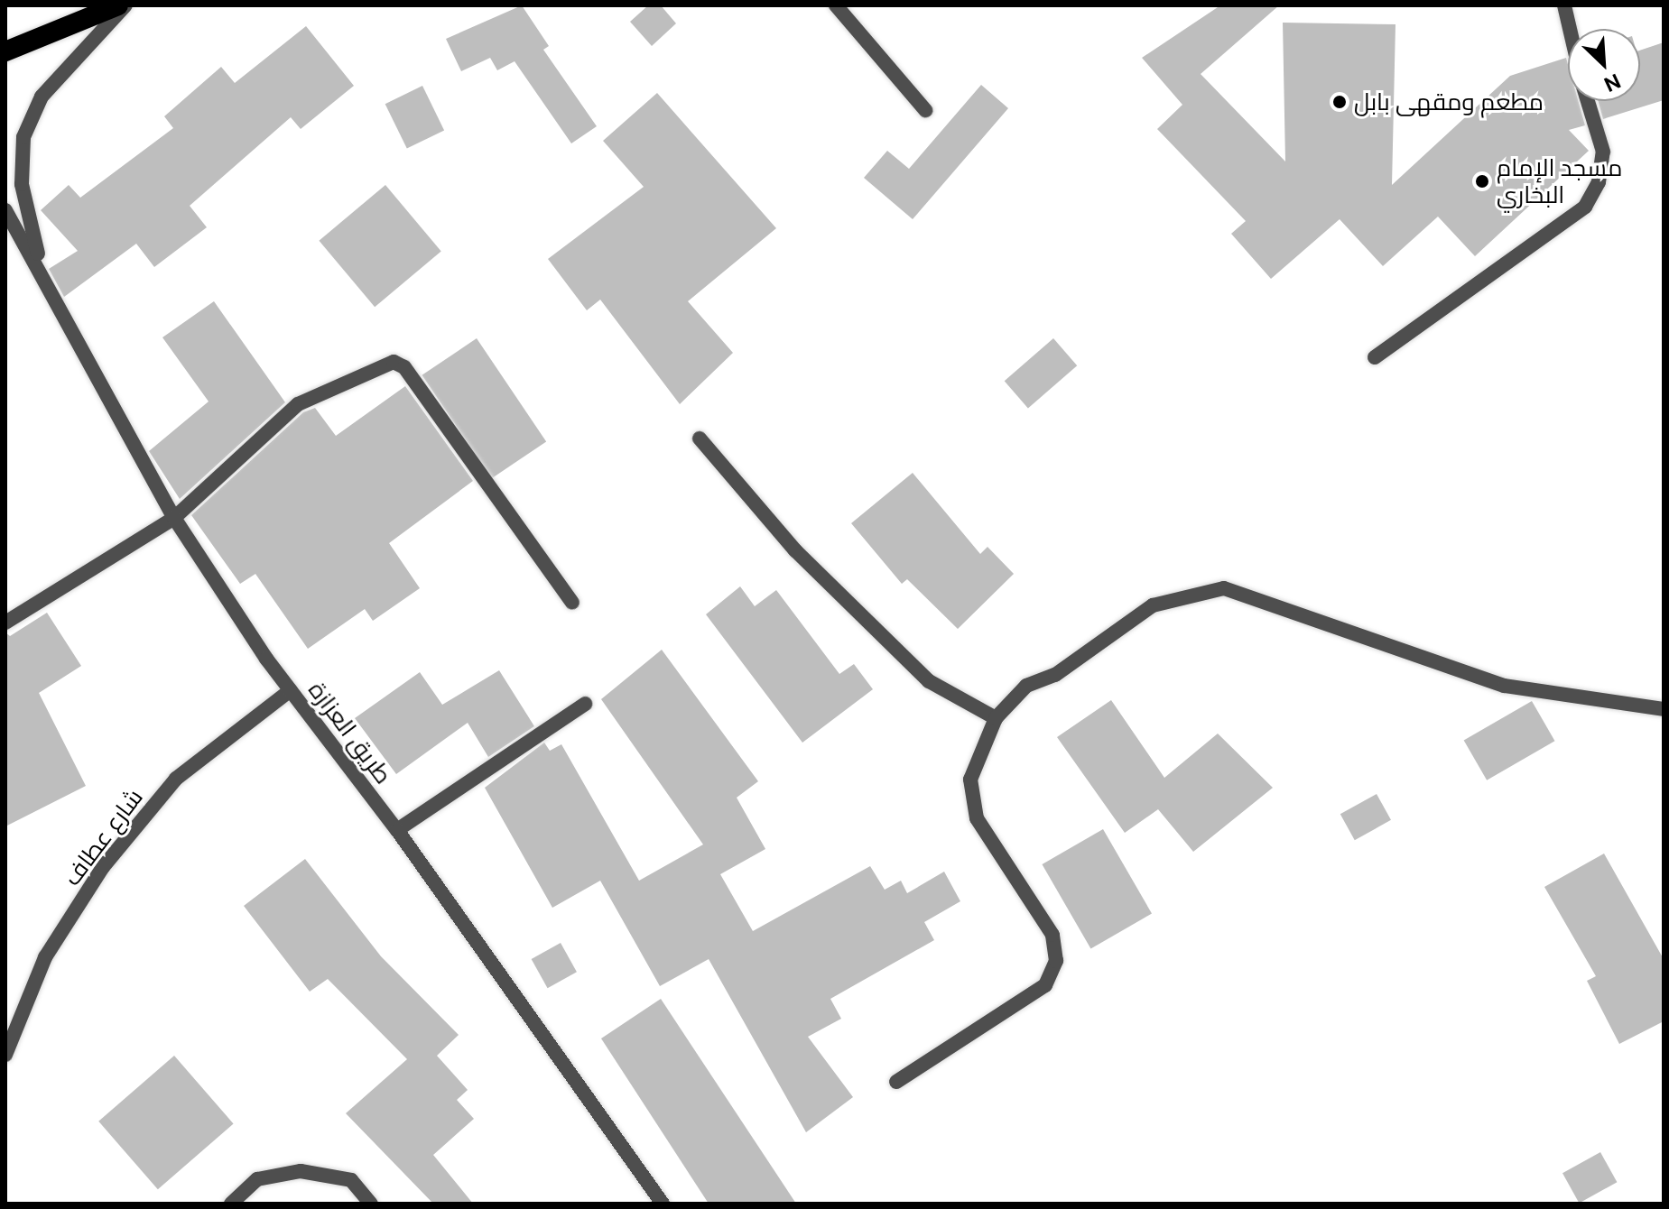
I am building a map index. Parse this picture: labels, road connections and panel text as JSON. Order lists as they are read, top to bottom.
{
  "streets": {
    "street": ["طريق العزازة", "شارع عطاف"]
  },
  "crossings": [
    ["طريق العزازة", "شارع عطاف"]
  ],
  "places": ["مطعم ومقهى بابل", "مسجد الإمام البخاري"],
  "north": "bottom right"
}
